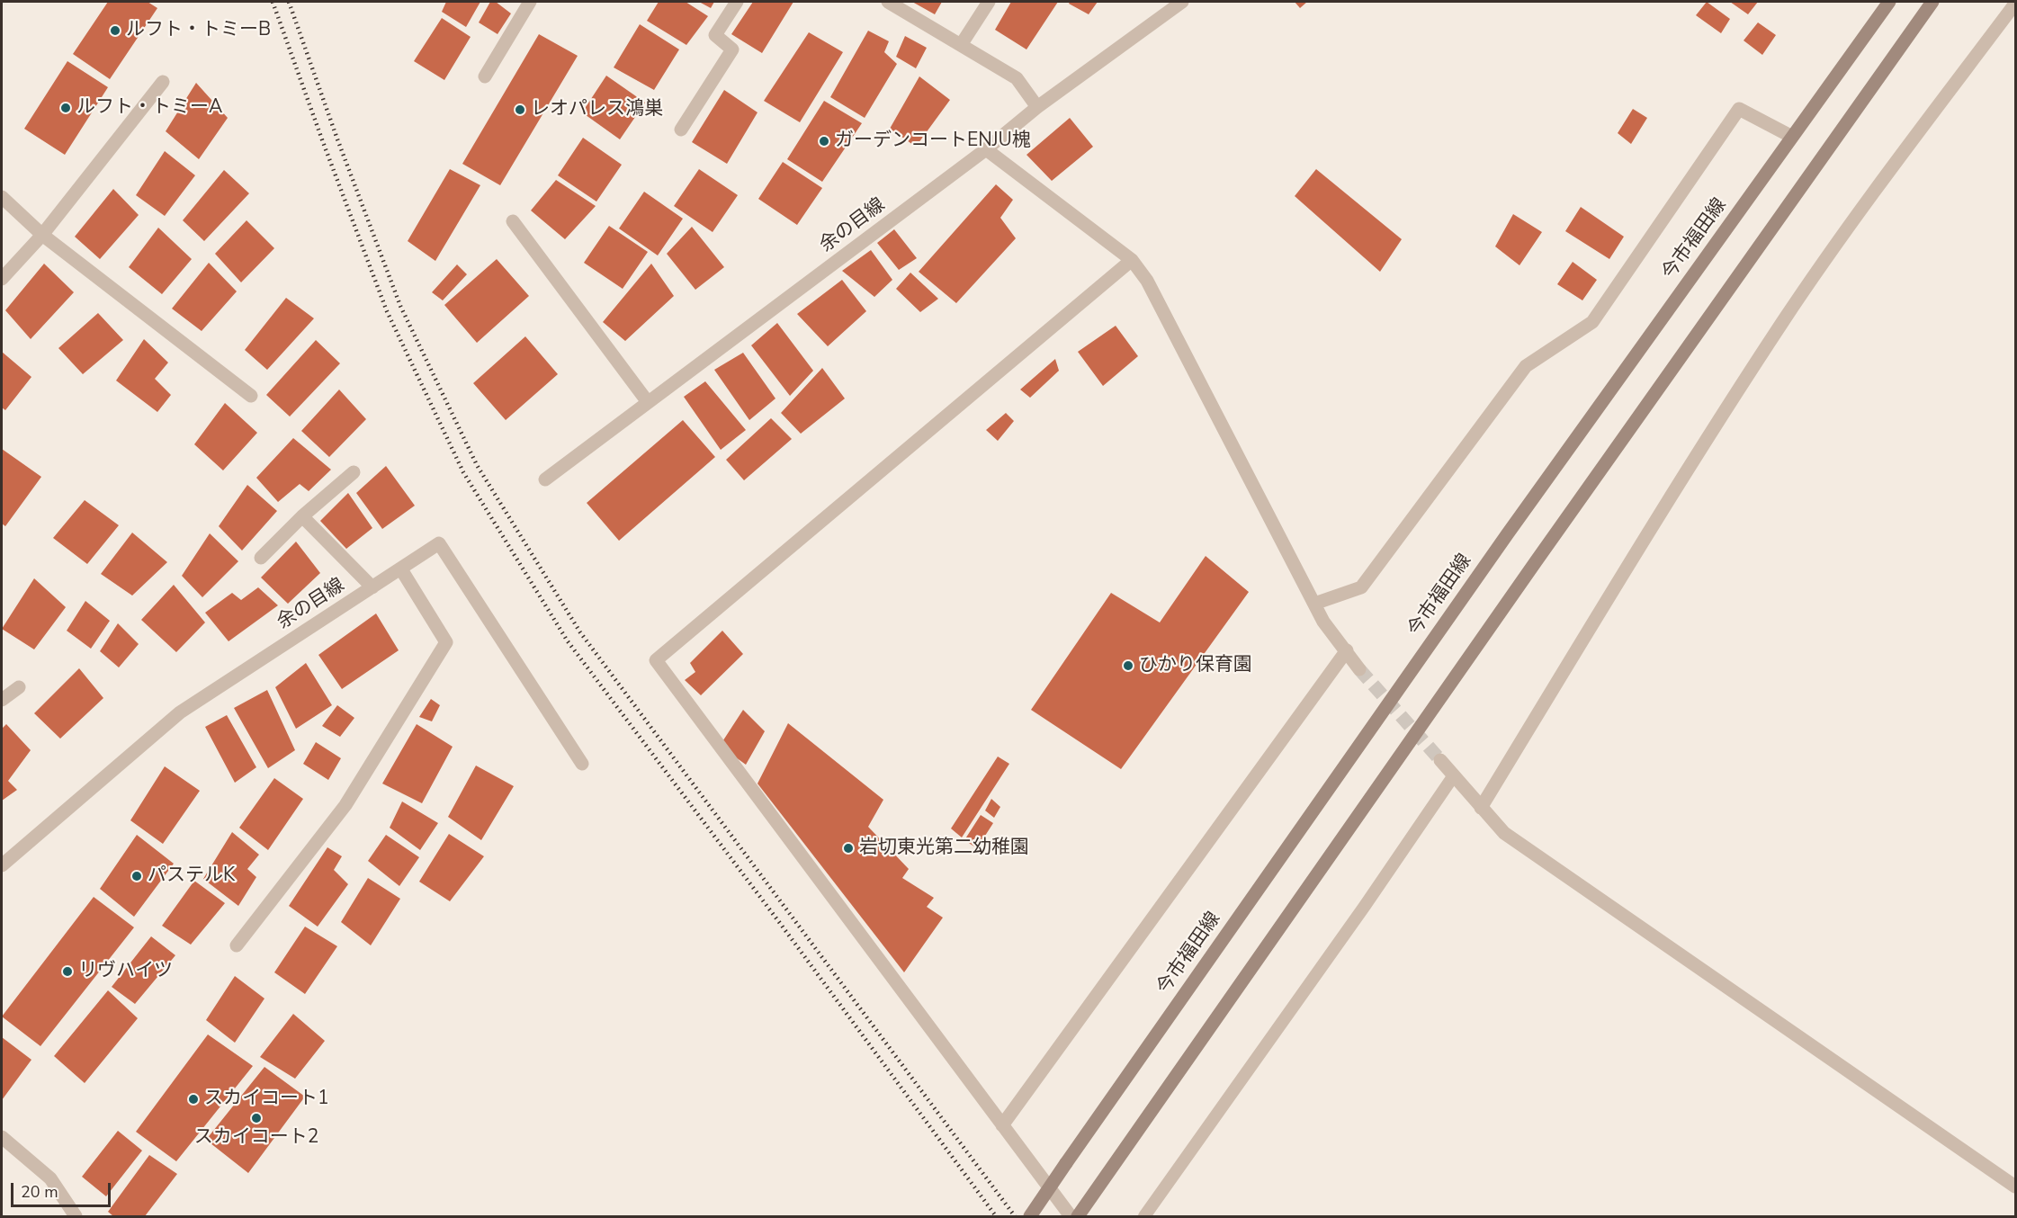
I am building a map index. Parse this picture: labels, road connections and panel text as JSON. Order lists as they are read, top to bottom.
{
  "streets": {
    "main road": ["今市福田線"],
    "street": ["余の目線"]
  },
  "places": [
    "ルフト・トミーB",
    "ルフト・トミーA",
    "レオパレス鴻巣",
    "ガーデンコートENJU槐",
    "ひかり保育園",
    "岩切東光第二幼稚園",
    "パステルK",
    "リヴハイツ",
    "スカイコート1",
    "スカイコート2"
  ],
  "scale_bar": "20 m"
}
